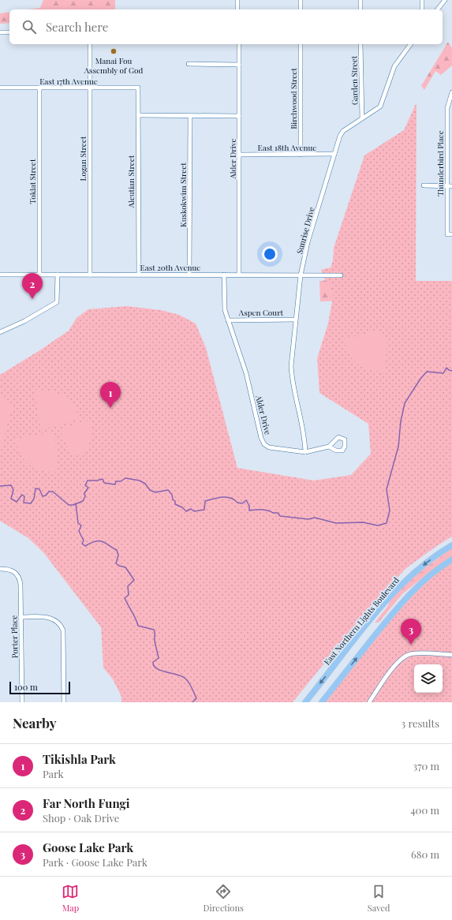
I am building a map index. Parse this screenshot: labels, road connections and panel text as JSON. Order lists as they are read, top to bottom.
{
  "streets": {
    "main road": ["East Northern Lights Boulevard"],
    "street": [
      "Garden Street",
      "East 17th Avenue",
      "Birchwood Street",
      "East 18th Avenue",
      "Logan Street",
      "Alder Drive",
      "Thunderbird Place",
      "Toklat Street",
      "Aleutian Street",
      "Kuskokwim Street",
      "Sunrise Drive",
      "East 20th Avenue",
      "Aspen Court",
      "Porter Place"
    ]
  },
  "crossings": [
    ["Garden Street", "Sunrise Drive"],
    ["East 17th Avenue", "Logan Street"],
    ["East 17th Avenue", "Toklat Street"],
    ["East 17th Avenue", "Aleutian Street"],
    ["Birchwood Street", "East 18th Avenue"],
    ["East 18th Avenue", "Alder Drive"],
    ["East 18th Avenue", "Sunrise Drive"],
    ["Logan Street", "East 20th Avenue"],
    ["Alder Drive", "Sunrise Drive"],
    ["Alder Drive", "East 20th Avenue"],
    ["Alder Drive", "Aspen Court"],
    ["Toklat Street", "East 20th Avenue"],
    ["Aleutian Street", "East 20th Avenue"],
    ["Kuskokwim Street", "East 20th Avenue"],
    ["Sunrise Drive", "East 20th Avenue"],
    ["Sunrise Drive", "Aspen Court"]
  ],
  "places": ["Manai Fou Assembly of God"],
  "scale_bar": "100 m",
  "page": {
    "search": "Search here",
    "pins": ["2", "1", "3"],
    "scale": "100 m",
    "heading": ["Nearby", "3 results"],
    "list": [
      {
        "mark": "1",
        "name": "Tikishla Park",
        "note": "Park",
        "value": "370 m"
      },
      {
        "mark": "2",
        "name": "Far North Fungi",
        "note": "Shop · Oak Drive",
        "value": "400 m"
      },
      {
        "mark": "3",
        "name": "Goose Lake Park",
        "note": "Park · Goose Lake Park",
        "value": "680 m"
      }
    ],
    "nav": ["Map", "Directions", "Saved"]
  }
}
